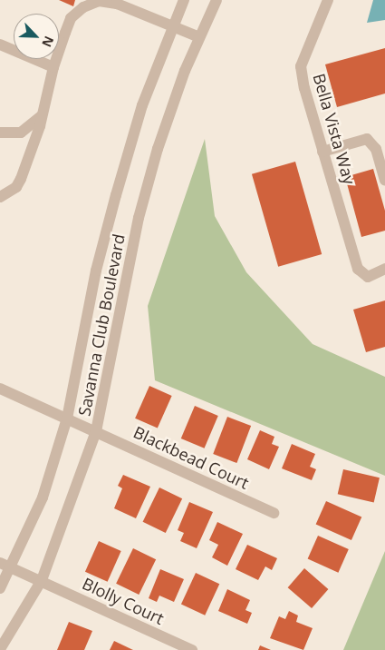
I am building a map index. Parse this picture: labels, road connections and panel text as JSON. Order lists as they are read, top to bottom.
{
  "streets": {
    "street": [
      "Bella Vista Way",
      "Savanna Club Boulevard",
      "Blackbead Court",
      "Blolly Court"
    ]
  },
  "crossings": [
    ["Savanna Club Boulevard", "Blackbead Court"],
    ["Savanna Club Boulevard", "Blolly Court"]
  ],
  "north": "bottom right"
}
